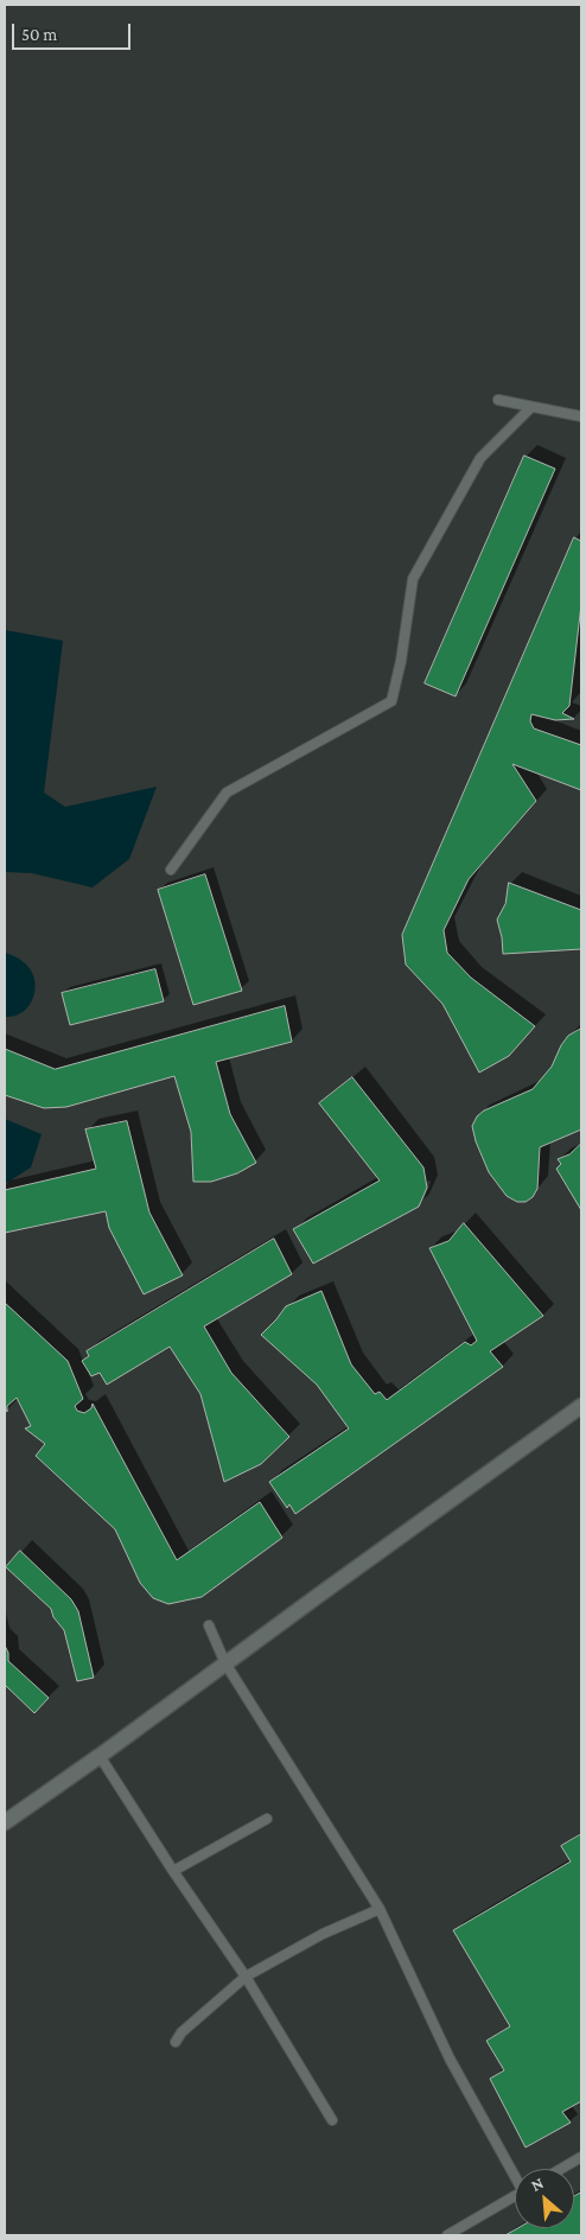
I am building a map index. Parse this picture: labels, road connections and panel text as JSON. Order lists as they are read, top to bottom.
{
  "scale_bar": "50 m",
  "north": "top left"
}
